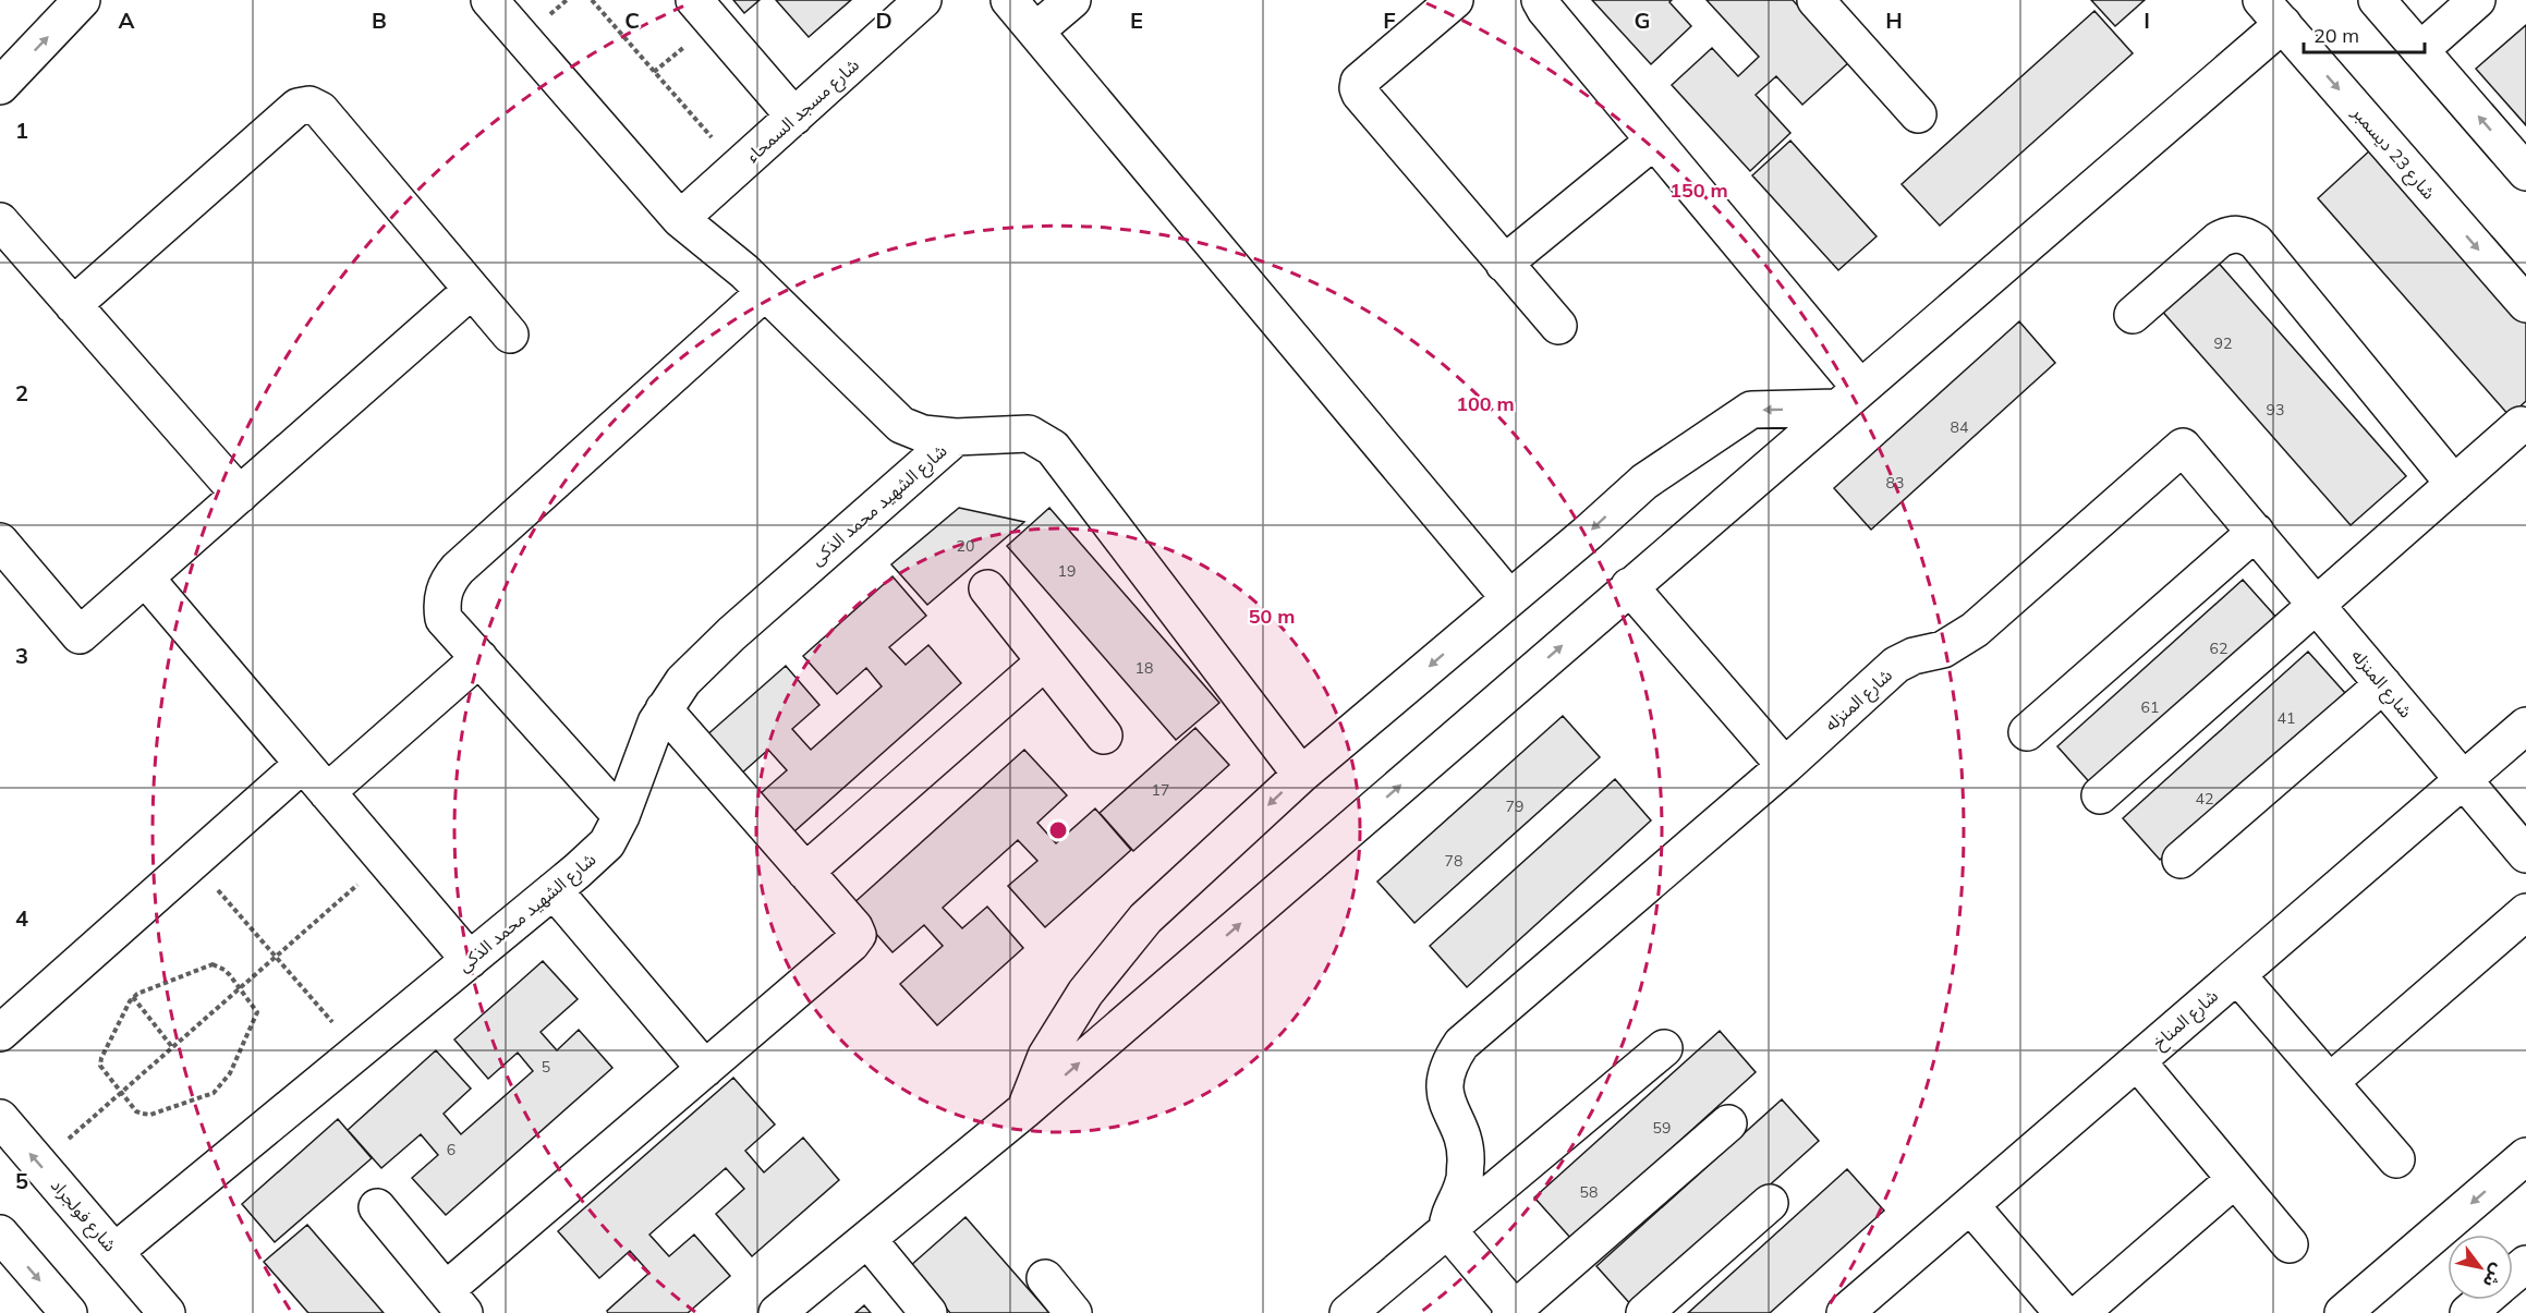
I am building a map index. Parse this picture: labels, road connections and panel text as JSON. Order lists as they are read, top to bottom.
{
  "streets": {
    "street": [
      "شارع مسجد السمحاء",
      "شارع 23 ديسمبر",
      "شارع الشهيد محمد الذكى",
      "شارع المنزله",
      "شارع المناخ",
      "شارع فولجراد"
    ]
  },
  "crossings": [
    ["شارع الشهيد محمد الذكى", "شارع فولجراد"],
    ["شارع المنزله", "شارع المناخ"]
  ],
  "house_numbers": [
    "92",
    "93",
    "84",
    "83",
    "20",
    "19",
    "62",
    "18",
    "61",
    "41",
    "17",
    "42",
    "79",
    "78",
    "5",
    "59",
    "6",
    "58"
  ],
  "scale_bar": "20 m",
  "north": "bottom right",
  "grid": {
    "columns": [
      "A",
      "B",
      "C",
      "D",
      "E",
      "F",
      "G",
      "H",
      "I"
    ],
    "rows": [
      "1",
      "2",
      "3",
      "4",
      "5"
    ]
  },
  "rings": ["150 m", "100 m", "50 m"]
}
